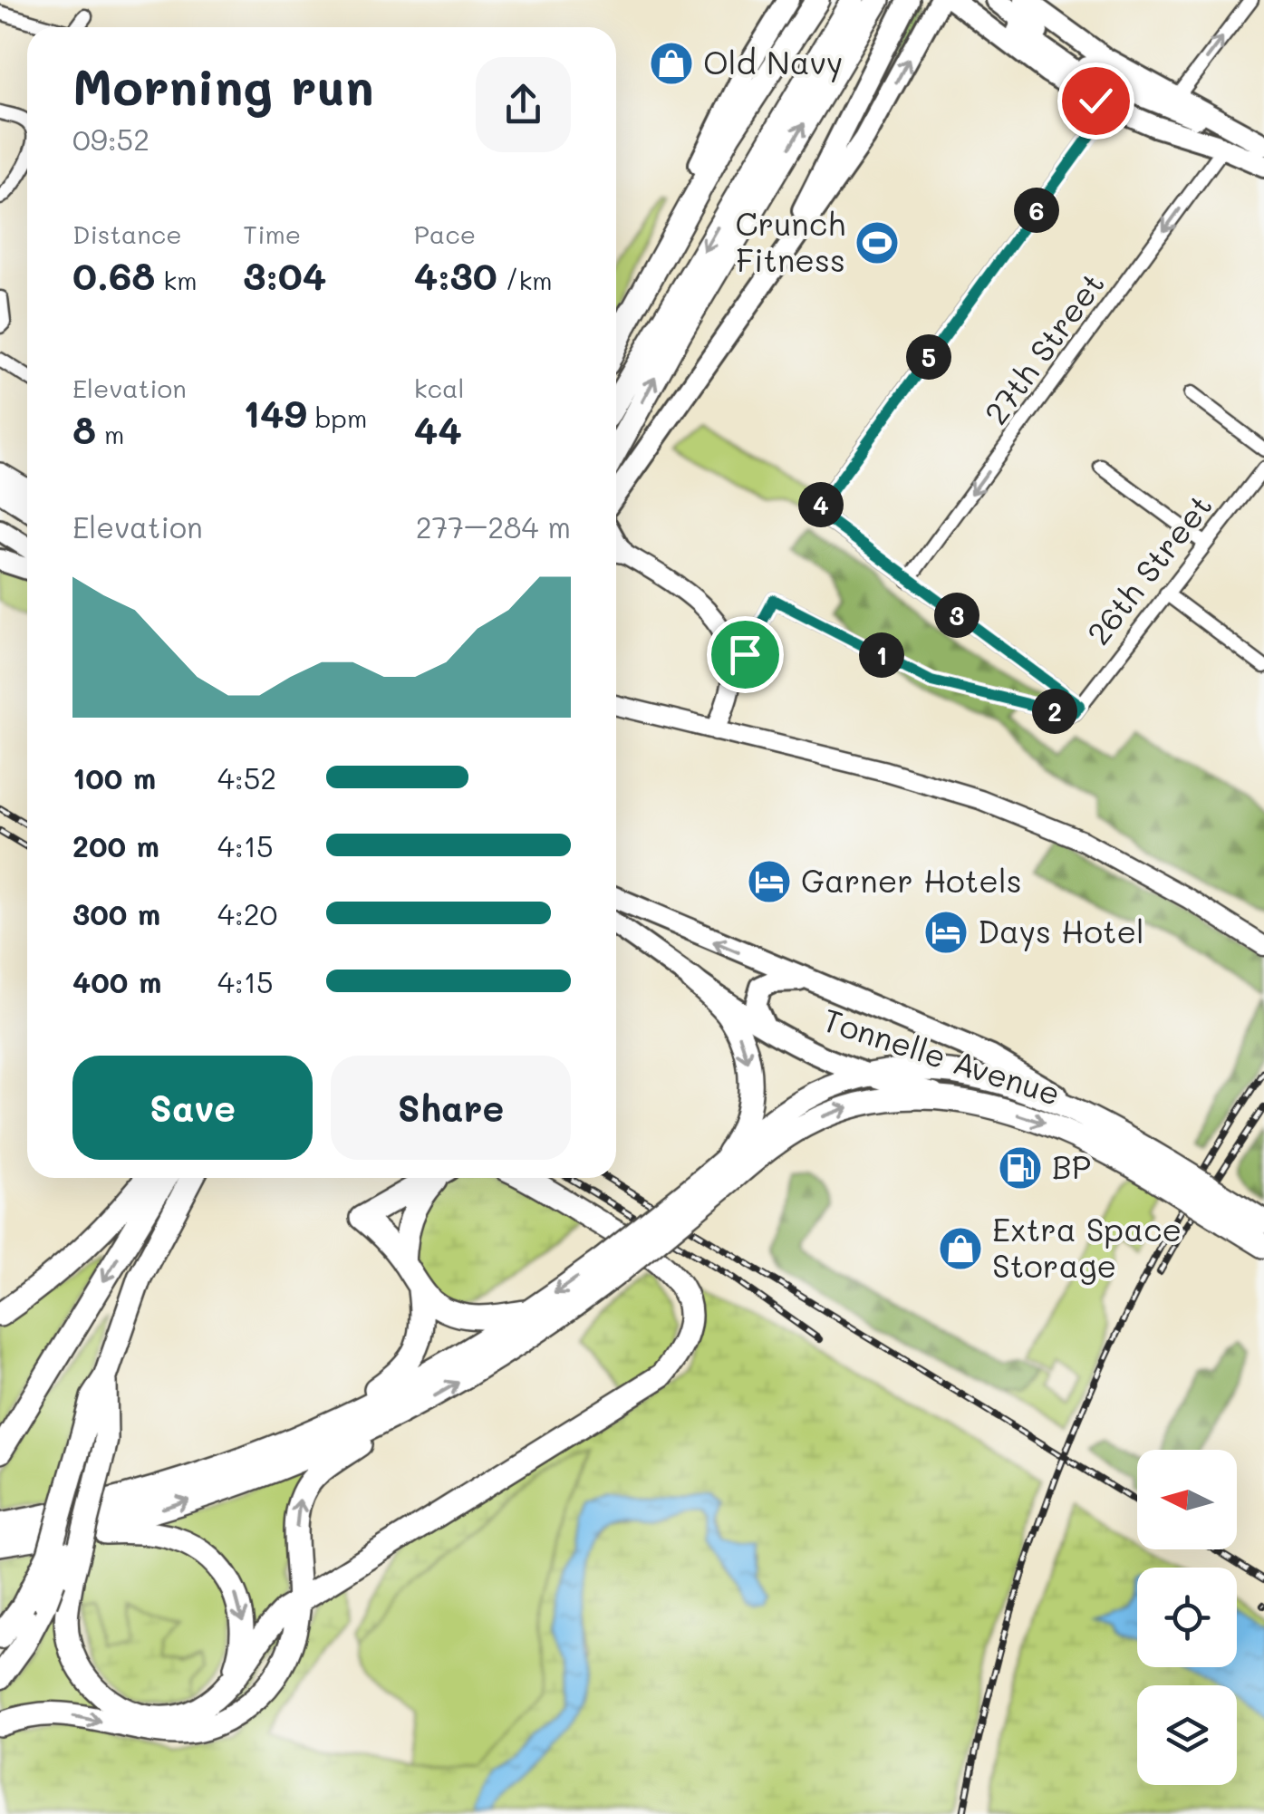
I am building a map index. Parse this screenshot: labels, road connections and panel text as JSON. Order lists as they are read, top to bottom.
{
  "streets": {
    "highway": ["Tonnelle Avenue"],
    "street": ["27th Street", "26th Street"]
  },
  "one_way": ["27th Street"],
  "places": {
    "shop": ["Old Navy", "Extra Space Storage"],
    "sports": ["Crunch Fitness"],
    "hotel": ["Garner Hotels", "Days Hotel"],
    "fuel station": ["BP"]
  },
  "north": "left",
  "page": {
    "heading": ["Morning run", "09:52"],
    "stats": [
      ["Distance", "0.68 km"],
      ["Time", "3:04"],
      ["Pace", "4:30 /km"],
      ["Elevation", "8 m"],
      ["149 bpm"],
      ["kcal", "44"]
    ],
    "pins": [
      "6",
      "5",
      "4",
      "3",
      "1",
      "2"
    ],
    "chart": ["Elevation", "277–284 m"],
    "list": [
      {
        "name": "100 m",
        "note": "4:52"
      },
      {
        "name": "200 m",
        "note": "4:15"
      },
      {
        "name": "300 m",
        "note": "4:20"
      },
      {
        "name": "400 m",
        "note": "4:15"
      }
    ],
    "buttons": ["Save", "Share"]
  }
}
